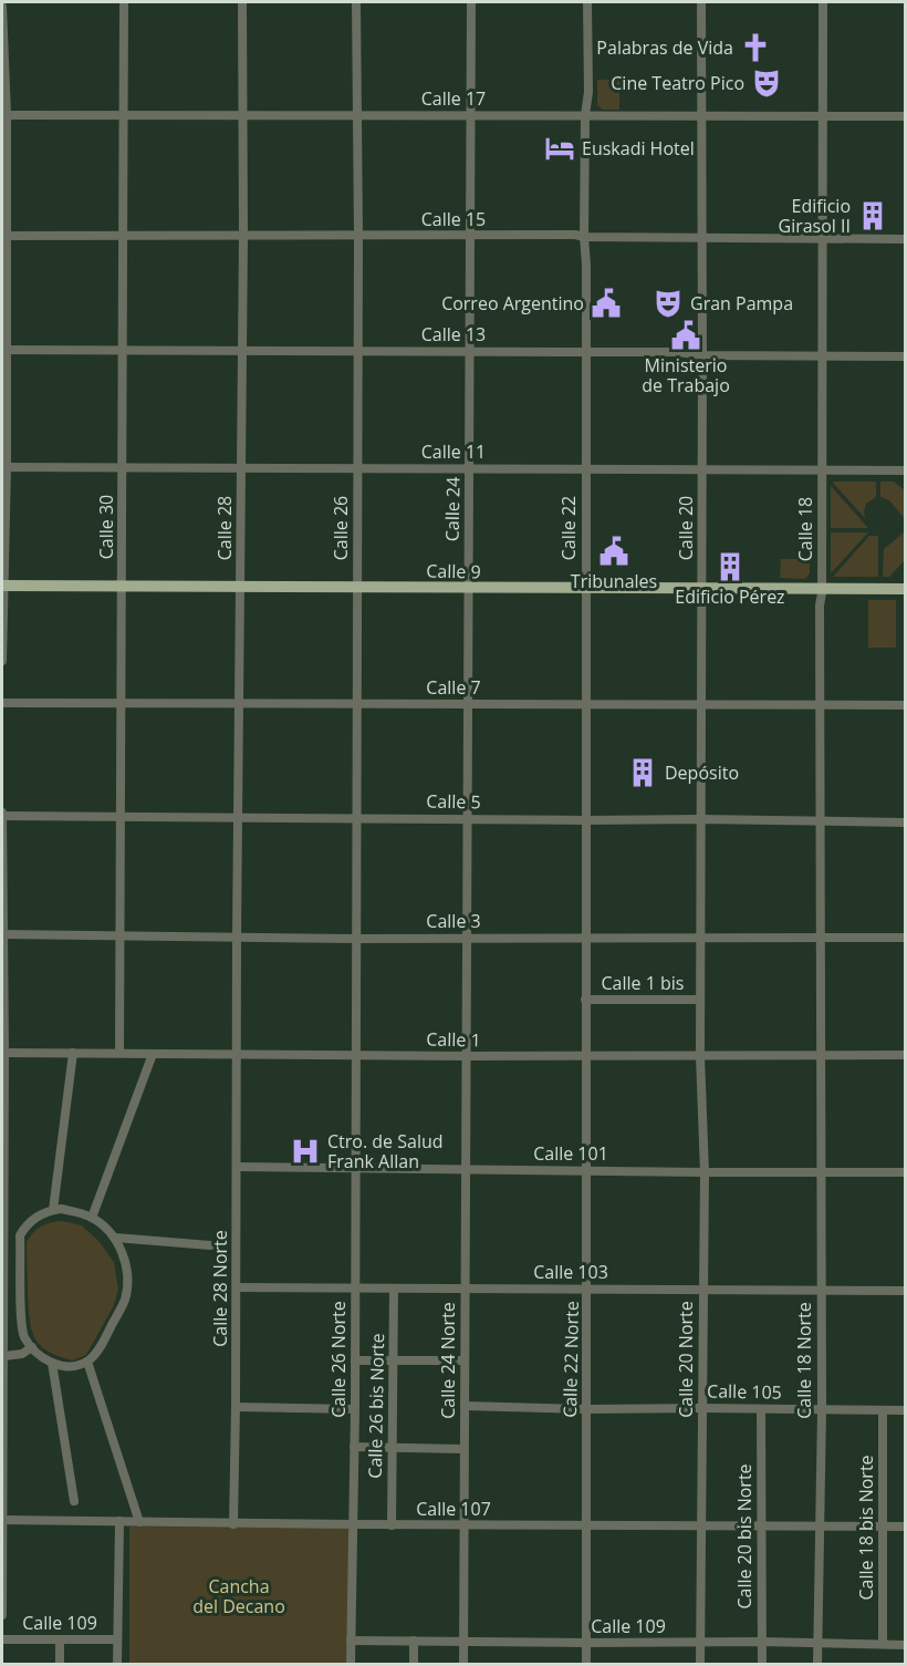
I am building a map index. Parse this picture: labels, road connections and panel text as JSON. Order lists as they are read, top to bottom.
{
  "streets": {
    "main road": ["Calle 9"],
    "street": [
      "Calle 17",
      "Calle 15",
      "Calle 13",
      "Calle 11",
      "Calle 24",
      "Calle 30",
      "Calle 28",
      "Calle 26",
      "Calle 22",
      "Calle 20",
      "Calle 18",
      "Calle 7",
      "Calle 5",
      "Calle 3",
      "Calle 1 bis",
      "Calle 1",
      "Calle 101",
      "Calle 103",
      "Calle 28 Norte",
      "Calle 26 Norte",
      "Calle 22 Norte",
      "Calle 20 Norte",
      "Calle 24 Norte",
      "Calle 18 Norte",
      "Calle 105",
      "Calle 26 bis Norte",
      "Calle 107",
      "Calle 18 bis Norte",
      "Calle 20 bis Norte",
      "Calle 109"
    ]
  },
  "crossings": [
    ["Calle 17", "Calle 24"],
    ["Calle 17", "Calle 30"],
    ["Calle 17", "Calle 28"],
    ["Calle 17", "Calle 26"],
    ["Calle 17", "Calle 22"],
    ["Calle 17", "Calle 20"],
    ["Calle 17", "Calle 18"],
    ["Calle 15", "Calle 24"],
    ["Calle 15", "Calle 30"],
    ["Calle 15", "Calle 28"],
    ["Calle 15", "Calle 26"],
    ["Calle 15", "Calle 22"],
    ["Calle 15", "Calle 20"],
    ["Calle 15", "Calle 18"],
    ["Calle 13", "Calle 24"],
    ["Calle 13", "Calle 30"],
    ["Calle 13", "Calle 28"],
    ["Calle 13", "Calle 26"],
    ["Calle 13", "Calle 22"],
    ["Calle 13", "Calle 20"],
    ["Calle 13", "Calle 18"],
    ["Calle 11", "Calle 24"],
    ["Calle 11", "Calle 30"],
    ["Calle 11", "Calle 28"],
    ["Calle 11", "Calle 26"],
    ["Calle 11", "Calle 22"],
    ["Calle 11", "Calle 20"],
    ["Calle 11", "Calle 18"],
    ["Calle 24", "Calle 9"],
    ["Calle 24", "Calle 7"],
    ["Calle 24", "Calle 5"],
    ["Calle 24", "Calle 3"],
    ["Calle 24", "Calle 1"],
    ["Calle 24", "Calle 24 Norte"],
    ["Calle 30", "Calle 9"],
    ["Calle 30", "Calle 7"],
    ["Calle 30", "Calle 5"],
    ["Calle 30", "Calle 3"],
    ["Calle 30", "Calle 1"],
    ["Calle 28", "Calle 9"],
    ["Calle 28", "Calle 7"],
    ["Calle 28", "Calle 5"],
    ["Calle 28", "Calle 3"],
    ["Calle 28", "Calle 1"],
    ["Calle 28", "Calle 28 Norte"],
    ["Calle 26", "Calle 9"],
    ["Calle 26", "Calle 7"],
    ["Calle 26", "Calle 5"],
    ["Calle 26", "Calle 3"],
    ["Calle 26", "Calle 1"],
    ["Calle 26", "Calle 26 Norte"],
    ["Calle 22", "Calle 9"],
    ["Calle 22", "Calle 7"],
    ["Calle 22", "Calle 5"],
    ["Calle 22", "Calle 3"],
    ["Calle 22", "Calle 1 bis"],
    ["Calle 22", "Calle 1"],
    ["Calle 22", "Calle 22 Norte"],
    ["Calle 20", "Calle 9"],
    ["Calle 20", "Calle 7"],
    ["Calle 20", "Calle 5"],
    ["Calle 20", "Calle 3"],
    ["Calle 20", "Calle 1 bis"],
    ["Calle 20", "Calle 1"],
    ["Calle 20", "Calle 20 Norte"],
    ["Calle 18", "Calle 9"],
    ["Calle 18", "Calle 7"],
    ["Calle 18", "Calle 5"],
    ["Calle 18", "Calle 3"],
    ["Calle 18", "Calle 1"],
    ["Calle 18", "Calle 18 Norte"],
    ["Calle 1", "Calle 28 Norte"],
    ["Calle 1", "Calle 26 Norte"],
    ["Calle 1", "Calle 22 Norte"],
    ["Calle 1", "Calle 20 Norte"],
    ["Calle 1", "Calle 24 Norte"],
    ["Calle 1", "Calle 18 Norte"],
    ["Calle 101", "Calle 28 Norte"],
    ["Calle 101", "Calle 26 Norte"],
    ["Calle 101", "Calle 22 Norte"],
    ["Calle 101", "Calle 20 Norte"],
    ["Calle 101", "Calle 24 Norte"],
    ["Calle 101", "Calle 18 Norte"],
    ["Calle 103", "Calle 28 Norte"],
    ["Calle 103", "Calle 26 Norte"],
    ["Calle 103", "Calle 22 Norte"],
    ["Calle 103", "Calle 20 Norte"],
    ["Calle 103", "Calle 24 Norte"],
    ["Calle 103", "Calle 18 Norte"],
    ["Calle 103", "Calle 26 bis Norte"],
    ["Calle 28 Norte", "Calle 107"],
    ["Calle 26 Norte", "Calle 107"],
    ["Calle 26 Norte", "Calle 109"],
    ["Calle 22 Norte", "Calle 105"],
    ["Calle 22 Norte", "Calle 107"],
    ["Calle 22 Norte", "Calle 109"],
    ["Calle 20 Norte", "Calle 105"],
    ["Calle 20 Norte", "Calle 107"],
    ["Calle 20 Norte", "Calle 109"],
    ["Calle 24 Norte", "Calle 105"],
    ["Calle 24 Norte", "Calle 107"],
    ["Calle 24 Norte", "Calle 109"],
    ["Calle 18 Norte", "Calle 105"],
    ["Calle 18 Norte", "Calle 107"],
    ["Calle 18 Norte", "Calle 109"],
    ["Calle 105", "Calle 18 bis Norte"],
    ["Calle 105", "Calle 20 bis Norte"],
    ["Calle 26 bis Norte", "Calle 107"],
    ["Calle 107", "Calle 18 bis Norte"],
    ["Calle 107", "Calle 20 bis Norte"],
    ["Calle 18 bis Norte", "Calle 109"],
    ["Calle 20 bis Norte", "Calle 109"]
  ],
  "parks": ["Cancha del Decano"],
  "places": {
    "church": ["Palabras de Vida"],
    "theatre": ["Cine Teatro Pico", "Gran Pampa"],
    "hotel": ["Euskadi Hotel"],
    "building": ["Edificio Girasol II", "Edificio Pérez", "Depósito"],
    "public building": ["Correo Argentino", "Ministerio de Trabajo", "Tribunales"],
    "hospital": ["Ctro. de Salud Frank Allan"]
  }
}
